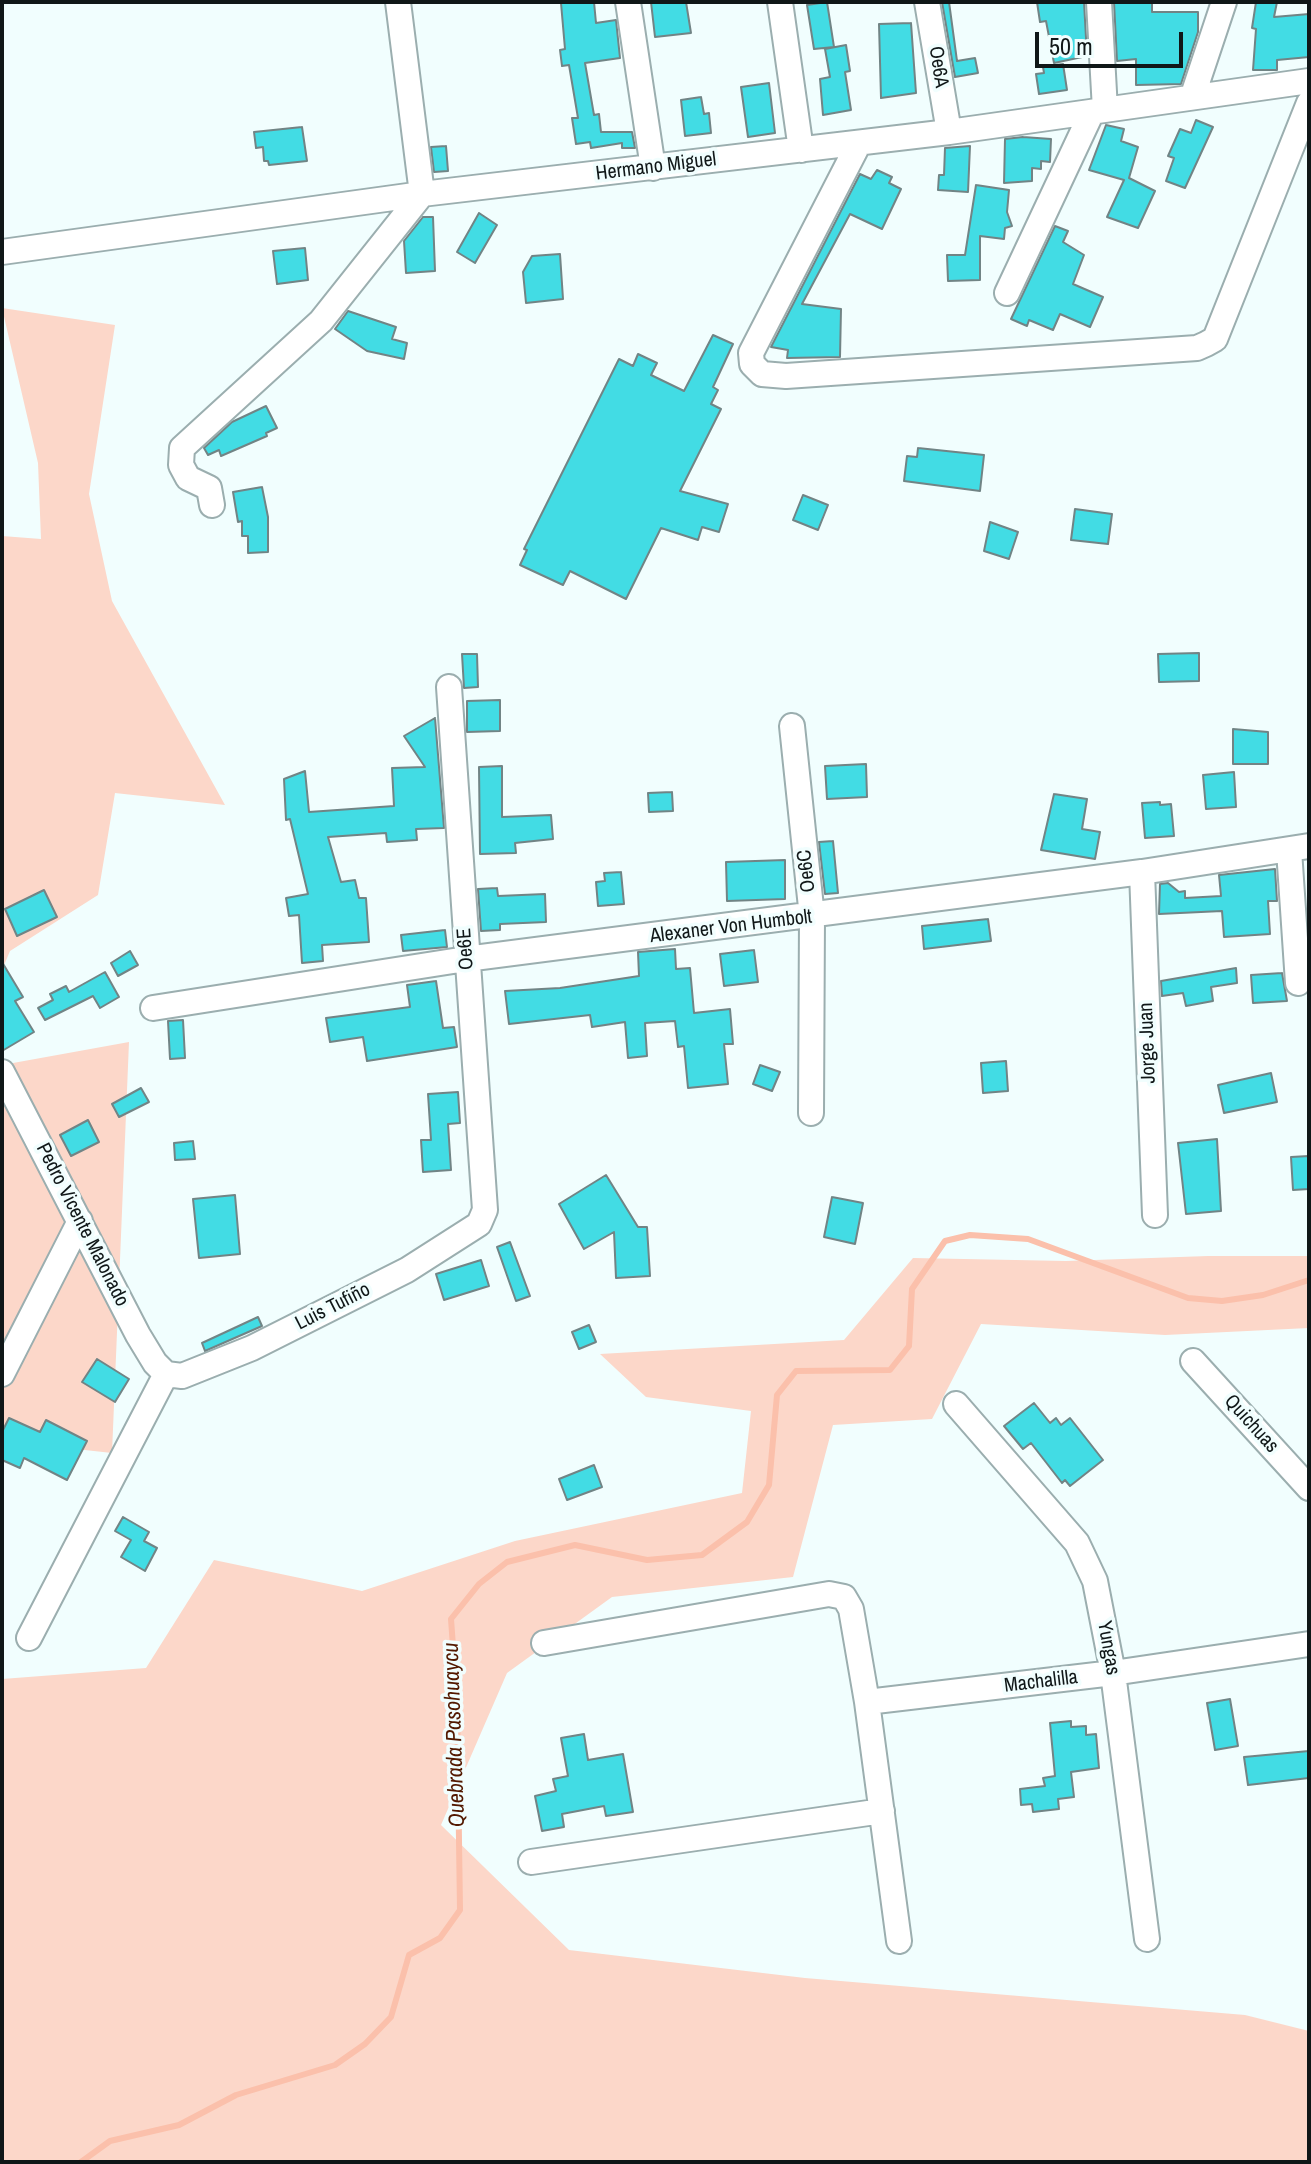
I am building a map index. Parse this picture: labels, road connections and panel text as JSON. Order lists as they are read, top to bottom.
{
  "streets": {
    "street": [
      "Oe6A",
      "Hermano Miguel",
      "Oe6C",
      "Alexaner Von Humbolt",
      "Oe6E",
      "Jorge Juan",
      "Pedro Vicente Malonado",
      "Luis Tufiño",
      "Quichuas",
      "Yungas",
      "Machalilla"
    ]
  },
  "crossings": [
    ["Oe6A", "Hermano Miguel"],
    ["Oe6C", "Alexaner Von Humbolt"],
    ["Alexaner Von Humbolt", "Oe6E"],
    ["Alexaner Von Humbolt", "Jorge Juan"],
    ["Oe6E", "Luis Tufiño"],
    ["Pedro Vicente Malonado", "Luis Tufiño"],
    ["Yungas", "Machalilla"]
  ],
  "water": ["Quebrada Pasohuaycu"],
  "scale_bar": "50 m"
}
